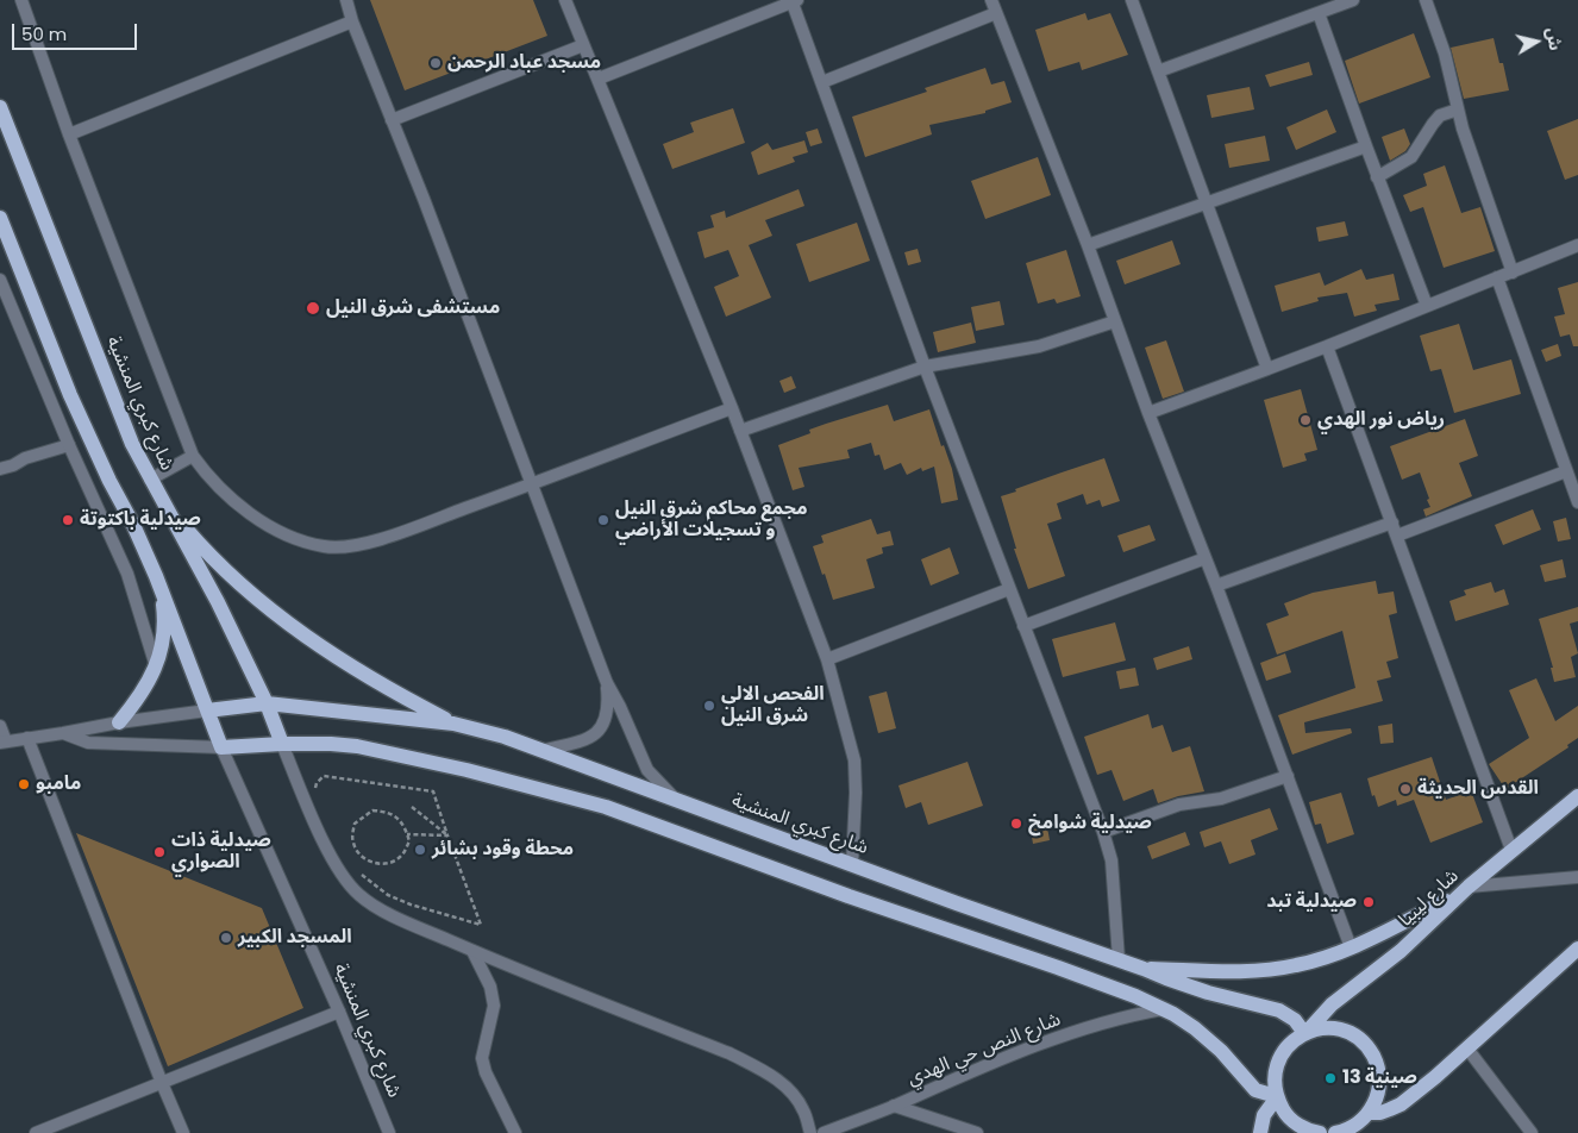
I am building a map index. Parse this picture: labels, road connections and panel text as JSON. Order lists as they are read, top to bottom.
{
  "streets": {
    "main road": ["شارع كبري المنشية", "شارع ليبيا"],
    "street": ["شارع النص حي الهدي"]
  },
  "crossings": [
    ["شارع كبري المنشية", "شارع ليبيا"]
  ],
  "places": [
    "مسجد عباد الرحمن",
    "مستشفى شرق النيل",
    "رياض نور الهدي",
    "صيدلية باكتوتة",
    "مجمع محاكم شرق النيل و تسجيلات الأراضي",
    "الفحص الالي شرق النيل",
    "مامبو",
    "القدس الحديثة",
    "صيدلية شوامخ",
    "محطة وقود بشائر",
    "صيدلية ذات الصواري",
    "صيدلية تبد",
    "المسجد الكبير",
    "صينية 13"
  ],
  "scale_bar": "50 m",
  "north": "right"
}
